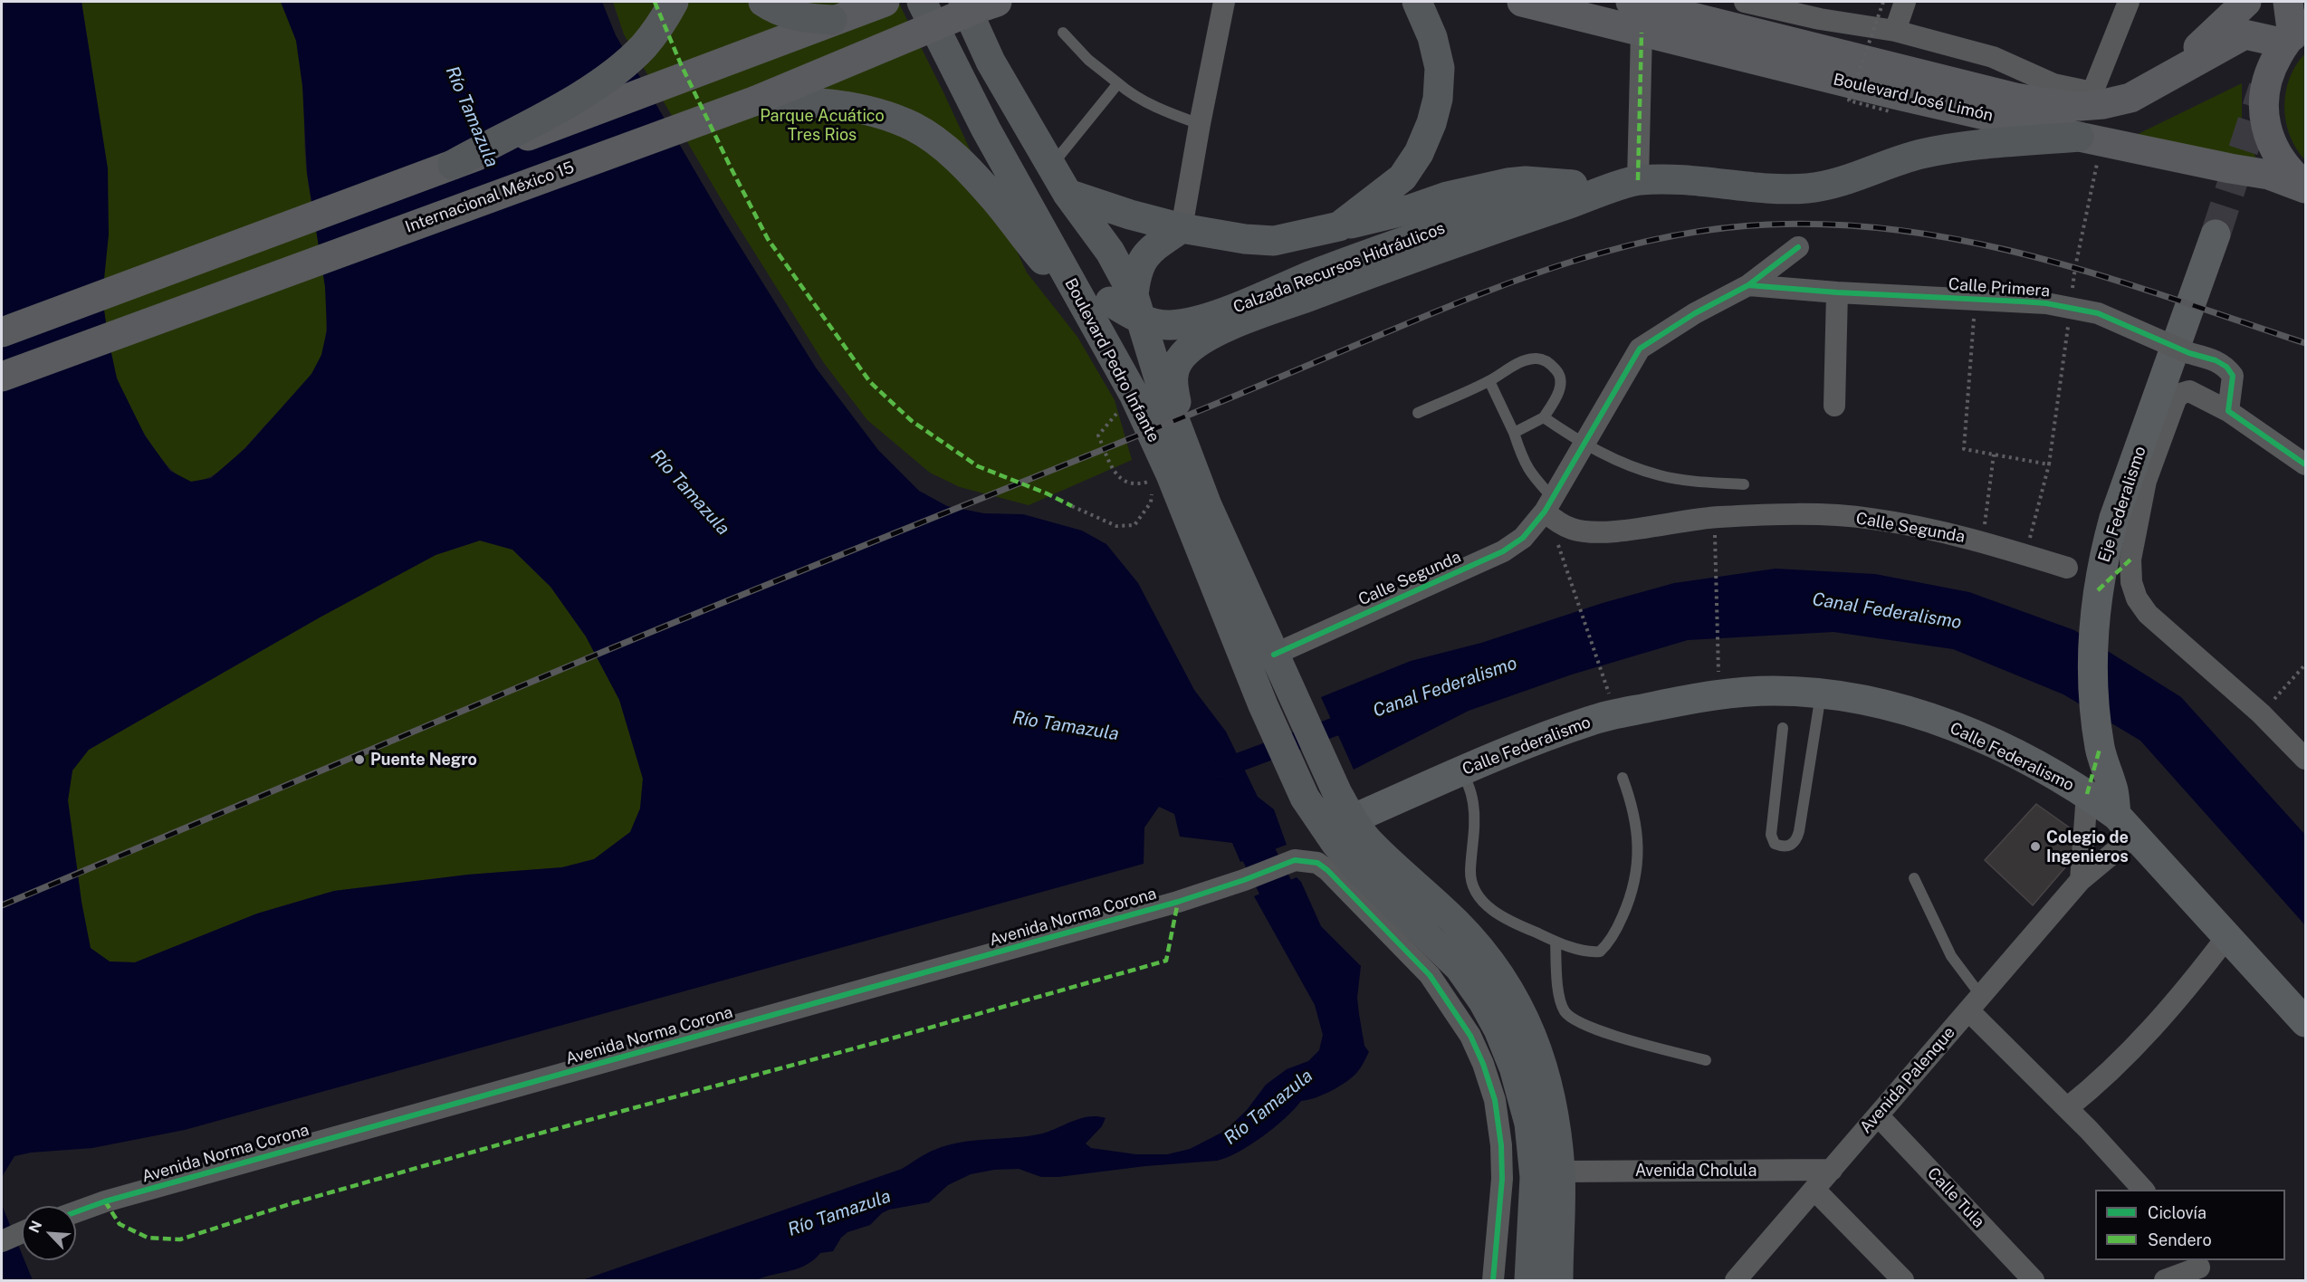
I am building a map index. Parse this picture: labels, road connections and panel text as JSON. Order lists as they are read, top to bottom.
{
  "streets": {
    "highway": ["Calzada Recursos Hidráulicos", "Boulevard Pedro Infante"],
    "main road": [
      "Boulevard José Limón",
      "Internacional México 15",
      "Eje Federalismo",
      "Calle Federalismo"
    ],
    "street": [
      "Calle Primera",
      "Calle Segunda",
      "Avenida Norma Corona",
      "Avenida Palenque",
      "Avenida Cholula",
      "Calle Tula"
    ]
  },
  "crossings": [
    ["Boulevard José Limón", "Calzada Recursos Hidráulicos"],
    ["Internacional México 15", "Boulevard Pedro Infante"],
    ["Calzada Recursos Hidráulicos", "Boulevard Pedro Infante"],
    ["Boulevard Pedro Infante", "Calle Segunda"],
    ["Boulevard Pedro Infante", "Calle Federalismo"],
    ["Boulevard Pedro Infante", "Avenida Cholula"],
    ["Eje Federalismo", "Calle Federalismo"],
    ["Eje Federalismo", "Avenida Palenque"],
    ["Calle Federalismo", "Avenida Palenque"],
    ["Avenida Palenque", "Avenida Cholula"],
    ["Avenida Palenque", "Calle Tula"]
  ],
  "water": ["Río Tamazula", "Canal Federalismo"],
  "parks": ["Parque Acuático Tres Rios"],
  "places": ["Puente Negro", "Colegio de Ingenieros"],
  "legend": ["Ciclovía", "Sendero"],
  "north": "top left"
}
